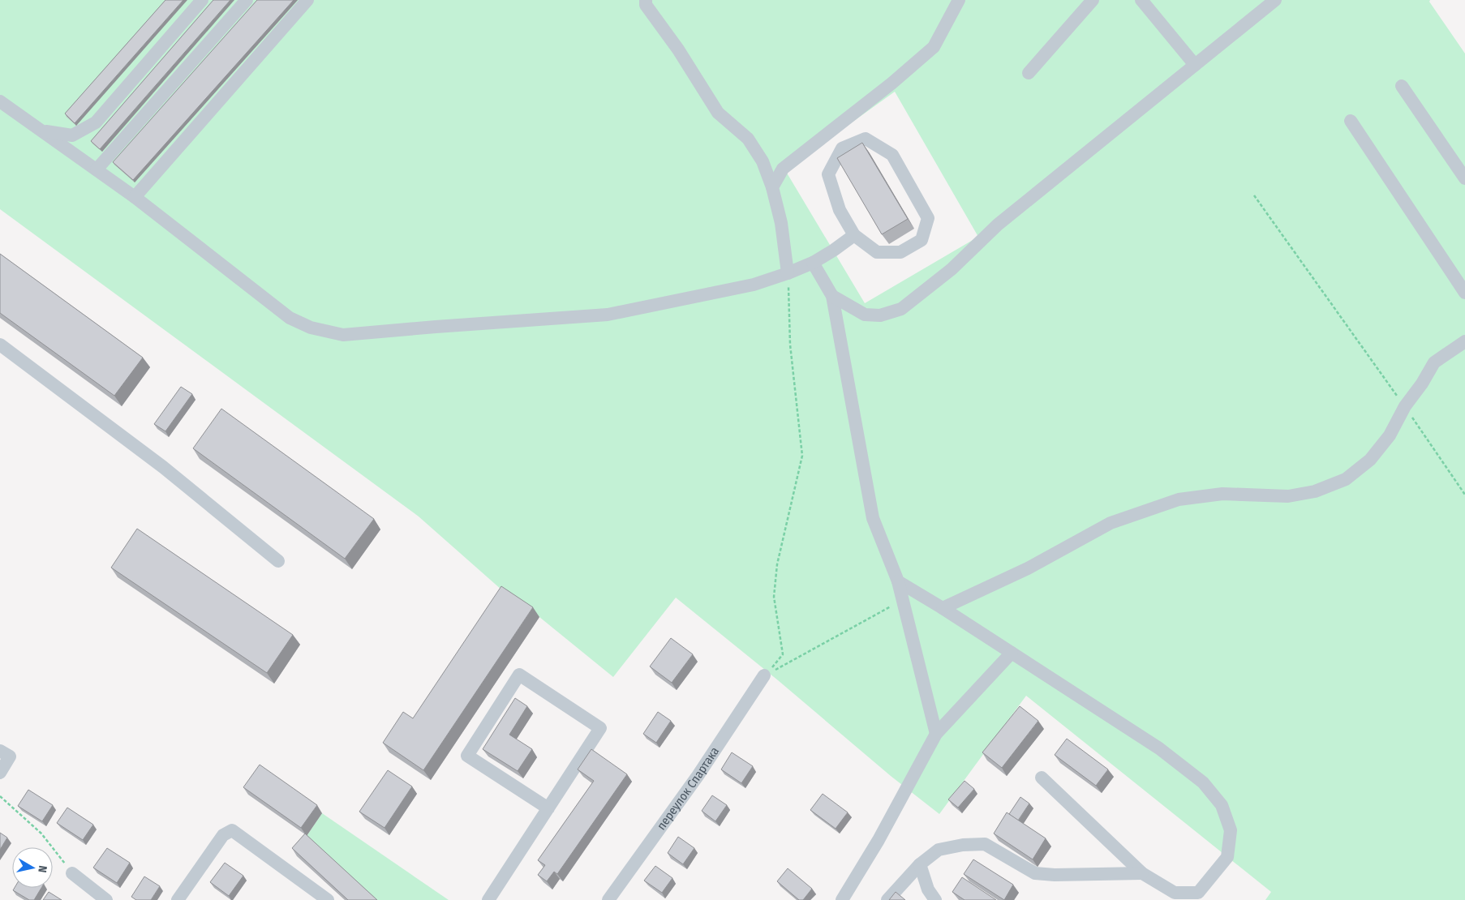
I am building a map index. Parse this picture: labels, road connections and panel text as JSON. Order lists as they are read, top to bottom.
{
  "streets": {
    "street": ["переулок Спартака"]
  },
  "north": "right"
}
